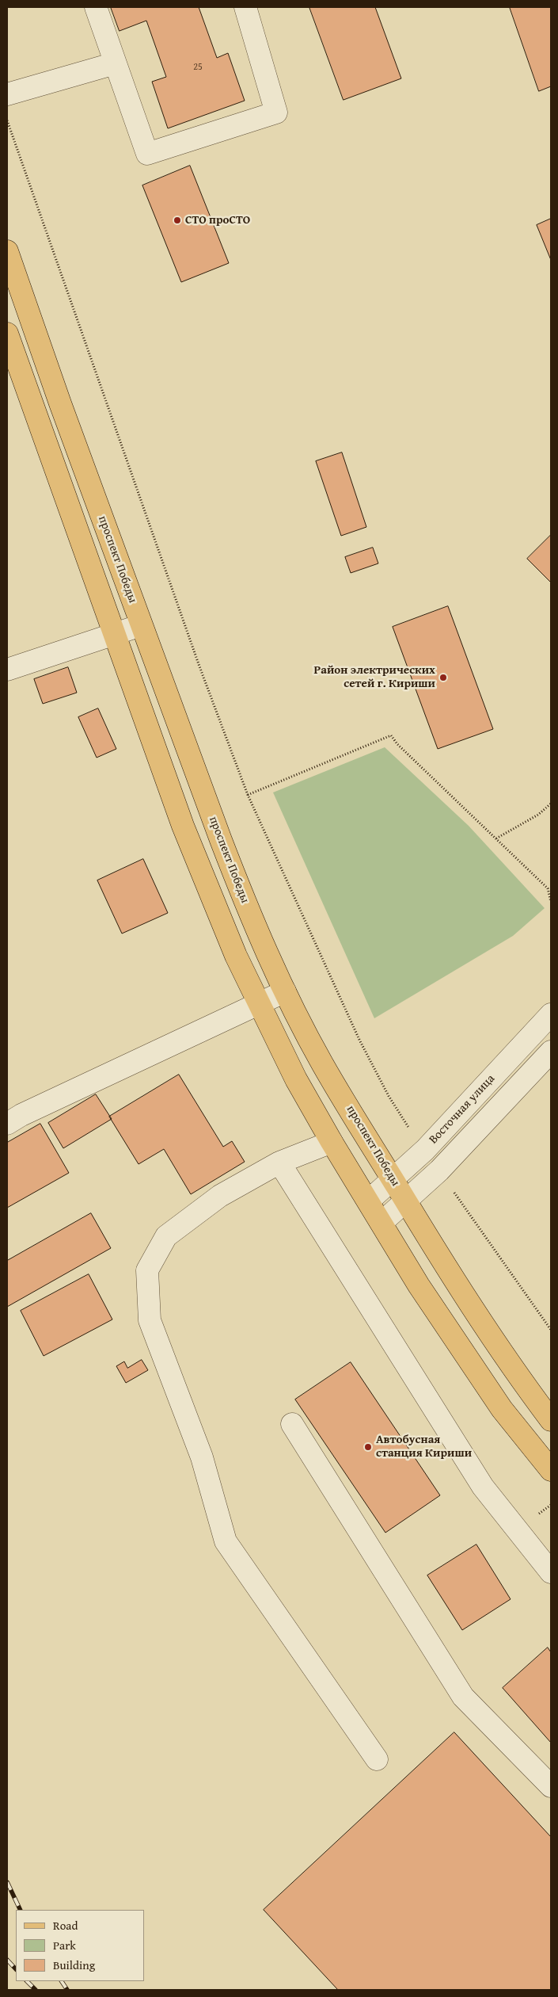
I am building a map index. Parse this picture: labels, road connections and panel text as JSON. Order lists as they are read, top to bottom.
{
  "streets": {
    "main road": ["проспект Победы"],
    "street": ["Восточная улица"]
  },
  "crossings": [
    ["проспект Победы", "Восточная улица"]
  ],
  "places": ["СТО проСТО", "Район электрических сетей г. Кириши", "Автобусная станция Кириши"],
  "house_numbers": ["25"],
  "legend": ["Road", "Park", "Building"]
}
